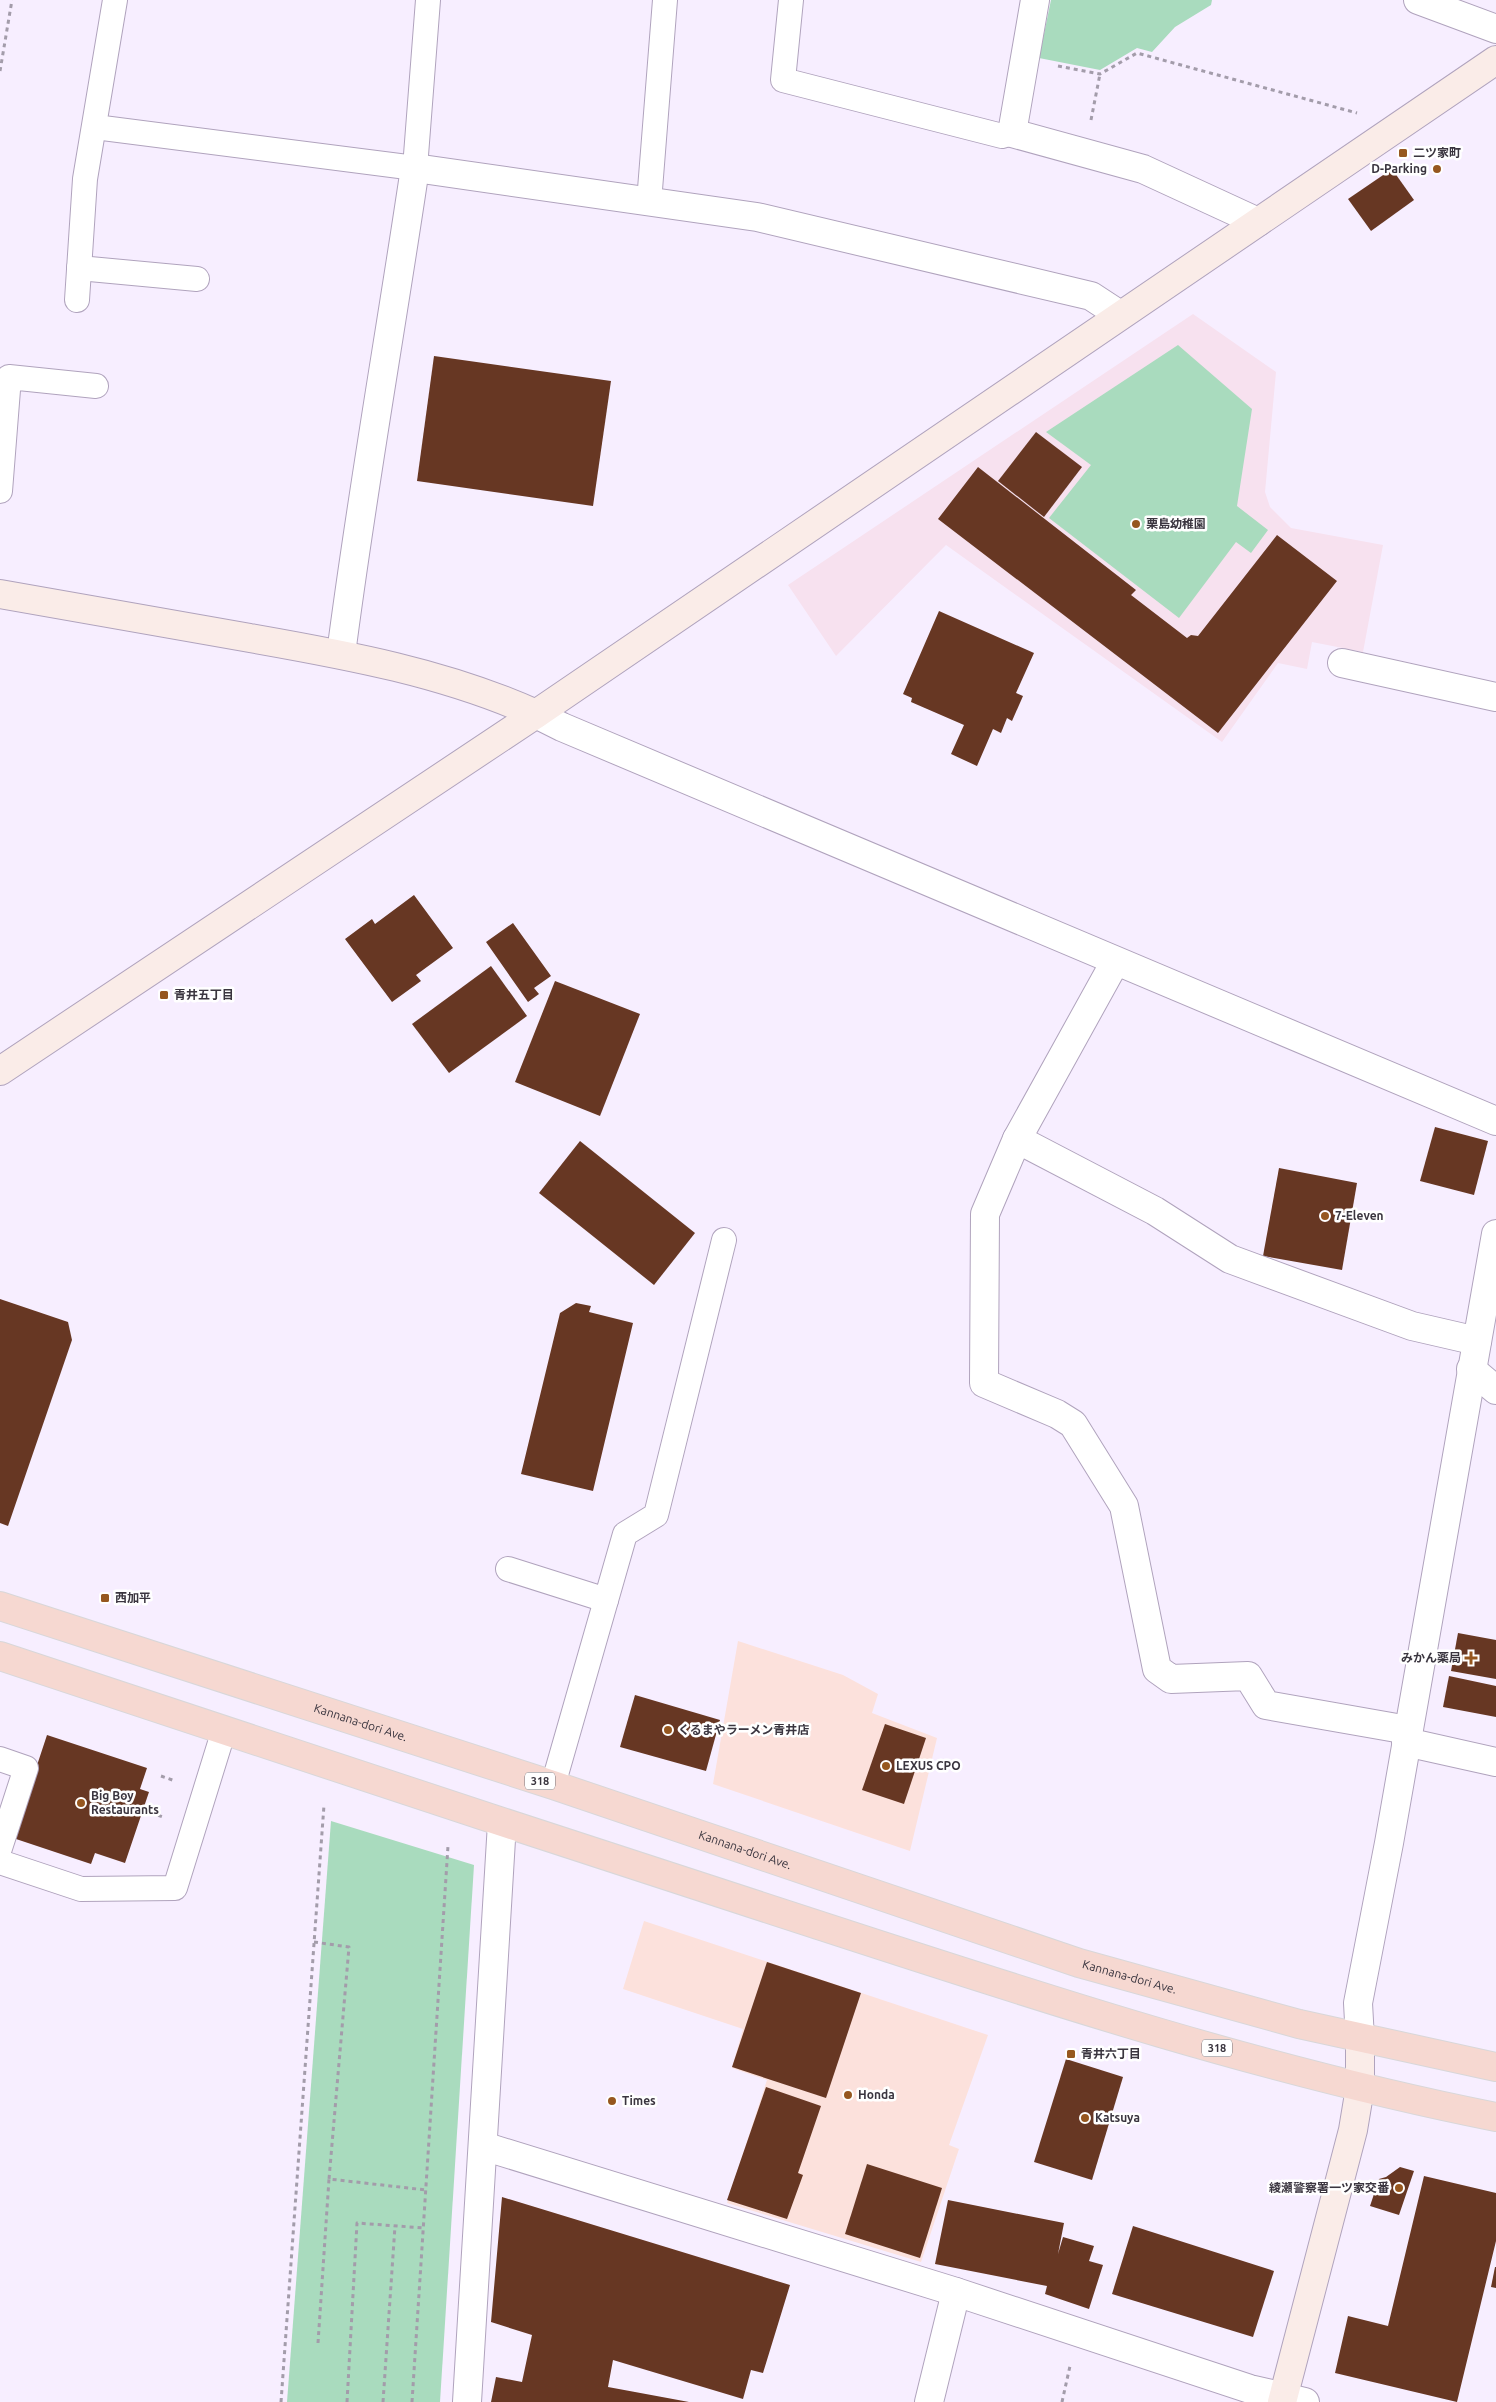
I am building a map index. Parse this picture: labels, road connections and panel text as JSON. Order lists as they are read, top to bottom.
{
  "streets": {
    "main road": ["Kannana-dori Ave.", "318"]
  },
  "places": {
    "transit": [
      "二ツ家町",
      "青井五丁目",
      "西加平",
      "青井六丁目"
    ],
    "other": [
      "D-Parking",
      "栗島幼稚園",
      "7-Eleven",
      "くるまやラーメン青井店",
      "LEXUS CPO",
      "Big Boy Restaurants",
      "Honda",
      "Times",
      "Katsuya",
      "綾瀬警察署一ツ家交番"
    ],
    "health": ["みかん薬局"]
  }
}
